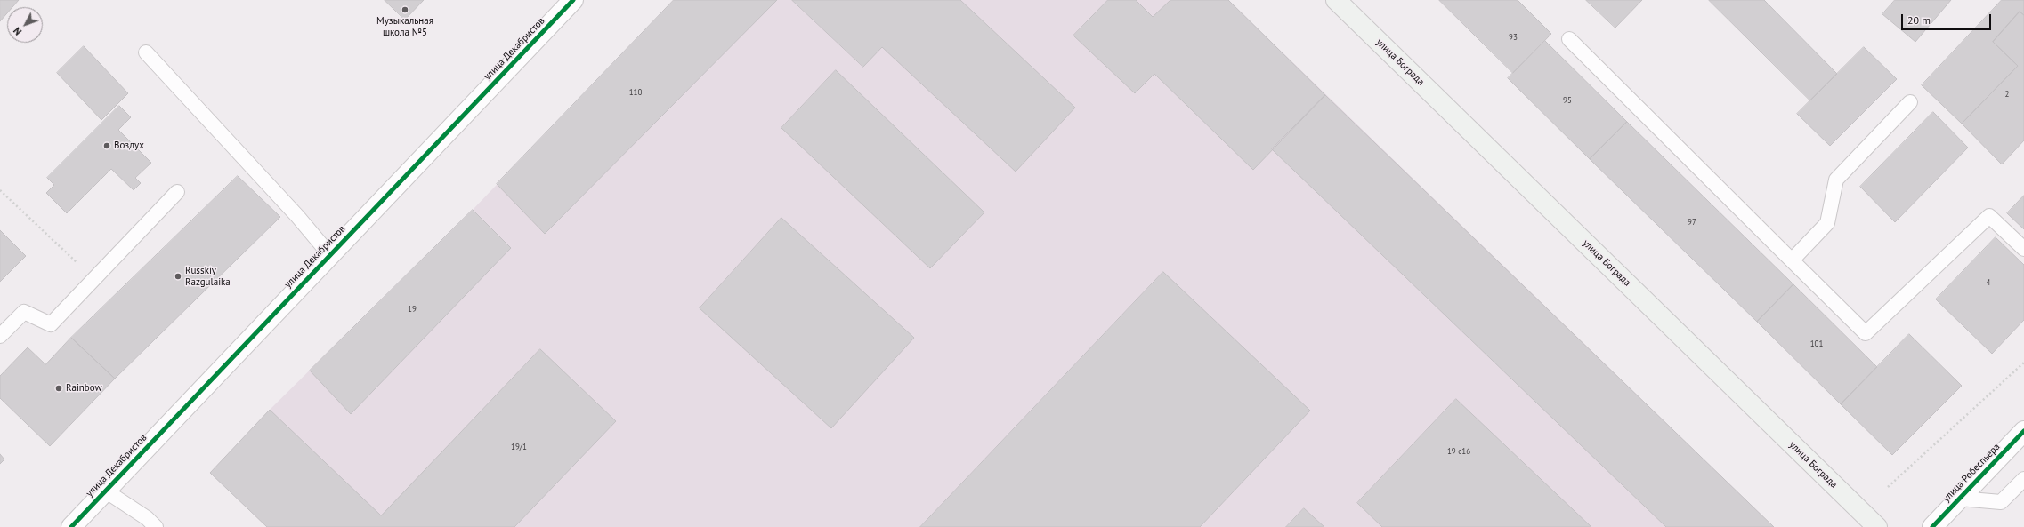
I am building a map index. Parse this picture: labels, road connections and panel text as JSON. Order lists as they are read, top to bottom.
{
  "streets": {
    "main road": ["улица Бограда"],
    "street": ["улица Декабристов", "улица Робеспьера"]
  },
  "places": [
    "Музыкальная школа №5",
    "Воздух",
    "Russkiy Razgulaika",
    "Rainbow"
  ],
  "house_numbers": [
    "93",
    "110",
    "2",
    "95",
    "97",
    "4",
    "19",
    "101",
    "19/1",
    "19 с16"
  ],
  "scale_bar": "20 m",
  "north": "bottom left"
}
